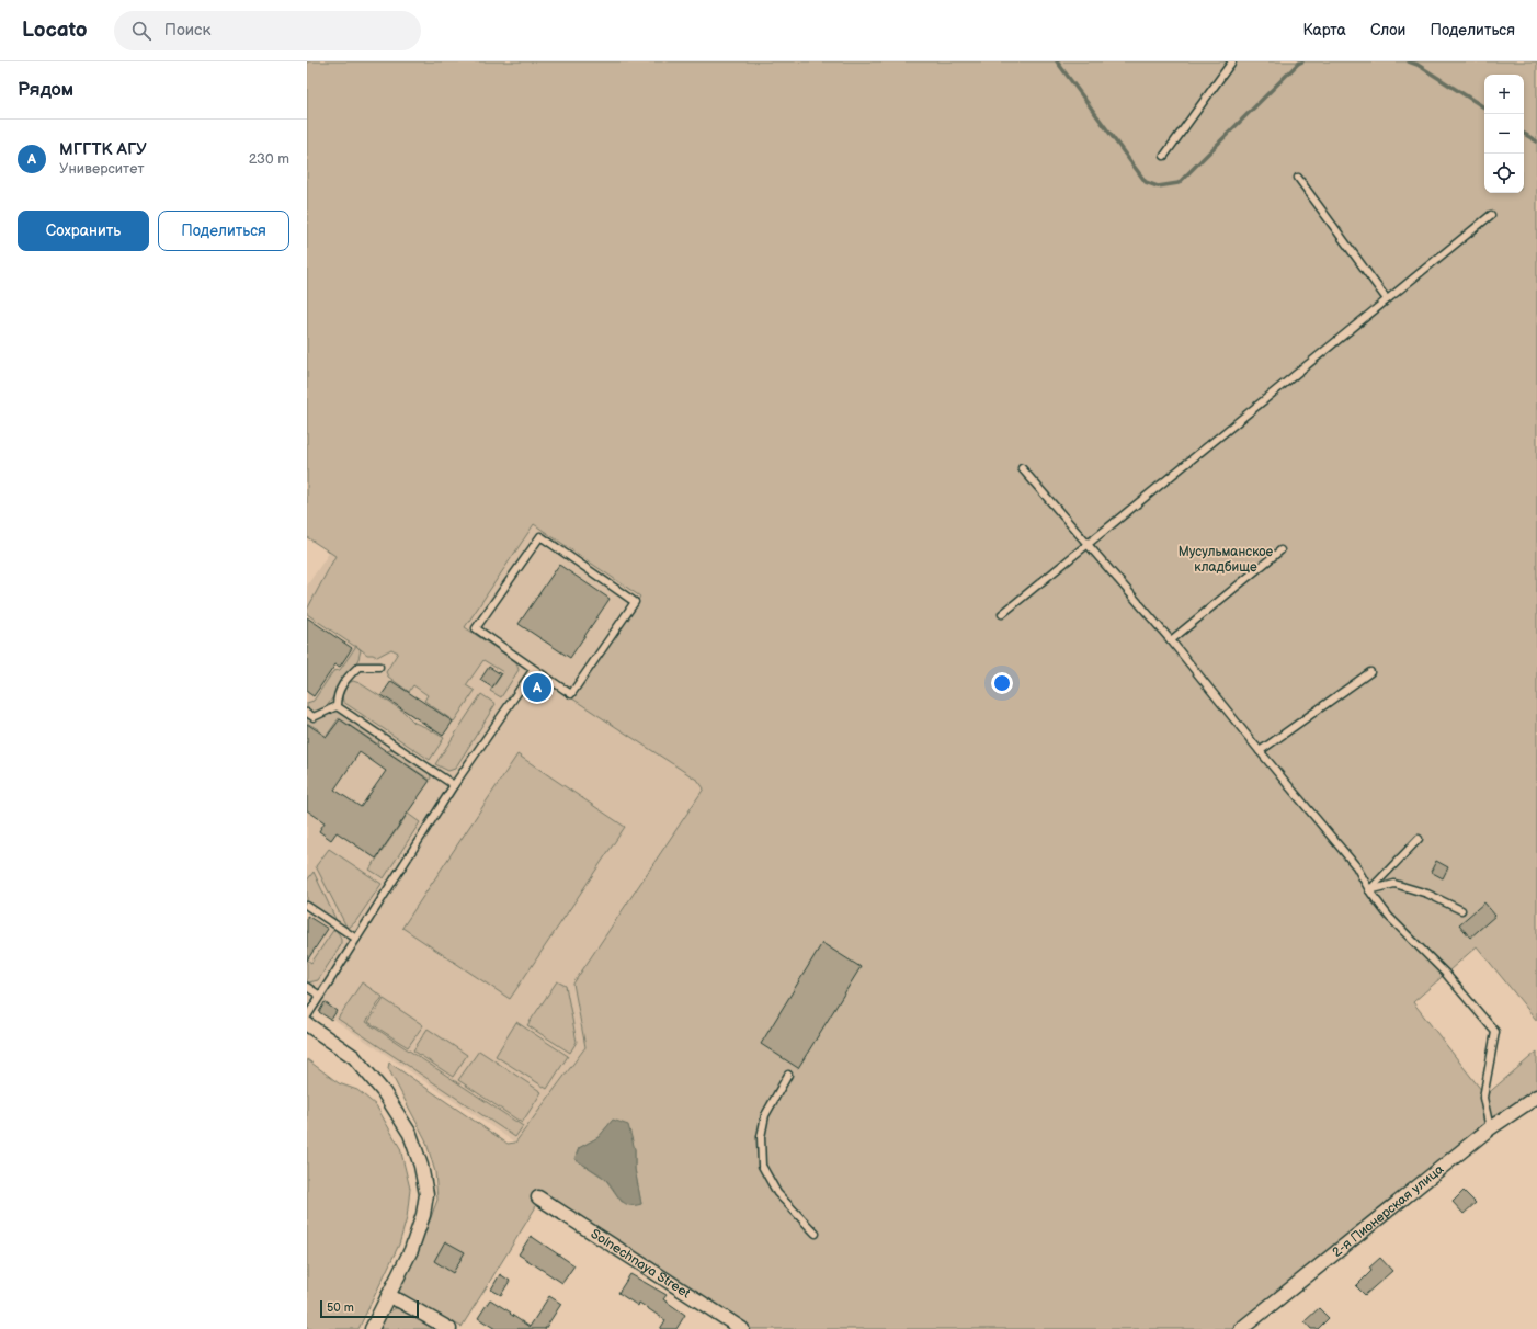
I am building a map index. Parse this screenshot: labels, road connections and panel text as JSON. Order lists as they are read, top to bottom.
{
  "streets": {
    "street": ["2-я Пионерская улица", "Solnechnaya Street"]
  },
  "parks": ["Мусульманское кладбище"],
  "scale_bar": "50 m",
  "page": {
    "header": "Locato",
    "search": "Поиск",
    "nav": ["Карта", "Слои", "Поделиться"],
    "heading": "Рядом",
    "map_buttons": ["+", "−"],
    "list": [
      {
        "mark": "A",
        "name": "МГГТК АГУ",
        "note": "Университет",
        "value": "230 m"
      }
    ],
    "buttons": ["Сохранить", "Поделиться"],
    "pins": "A",
    "scale": "50 m"
  }
}
